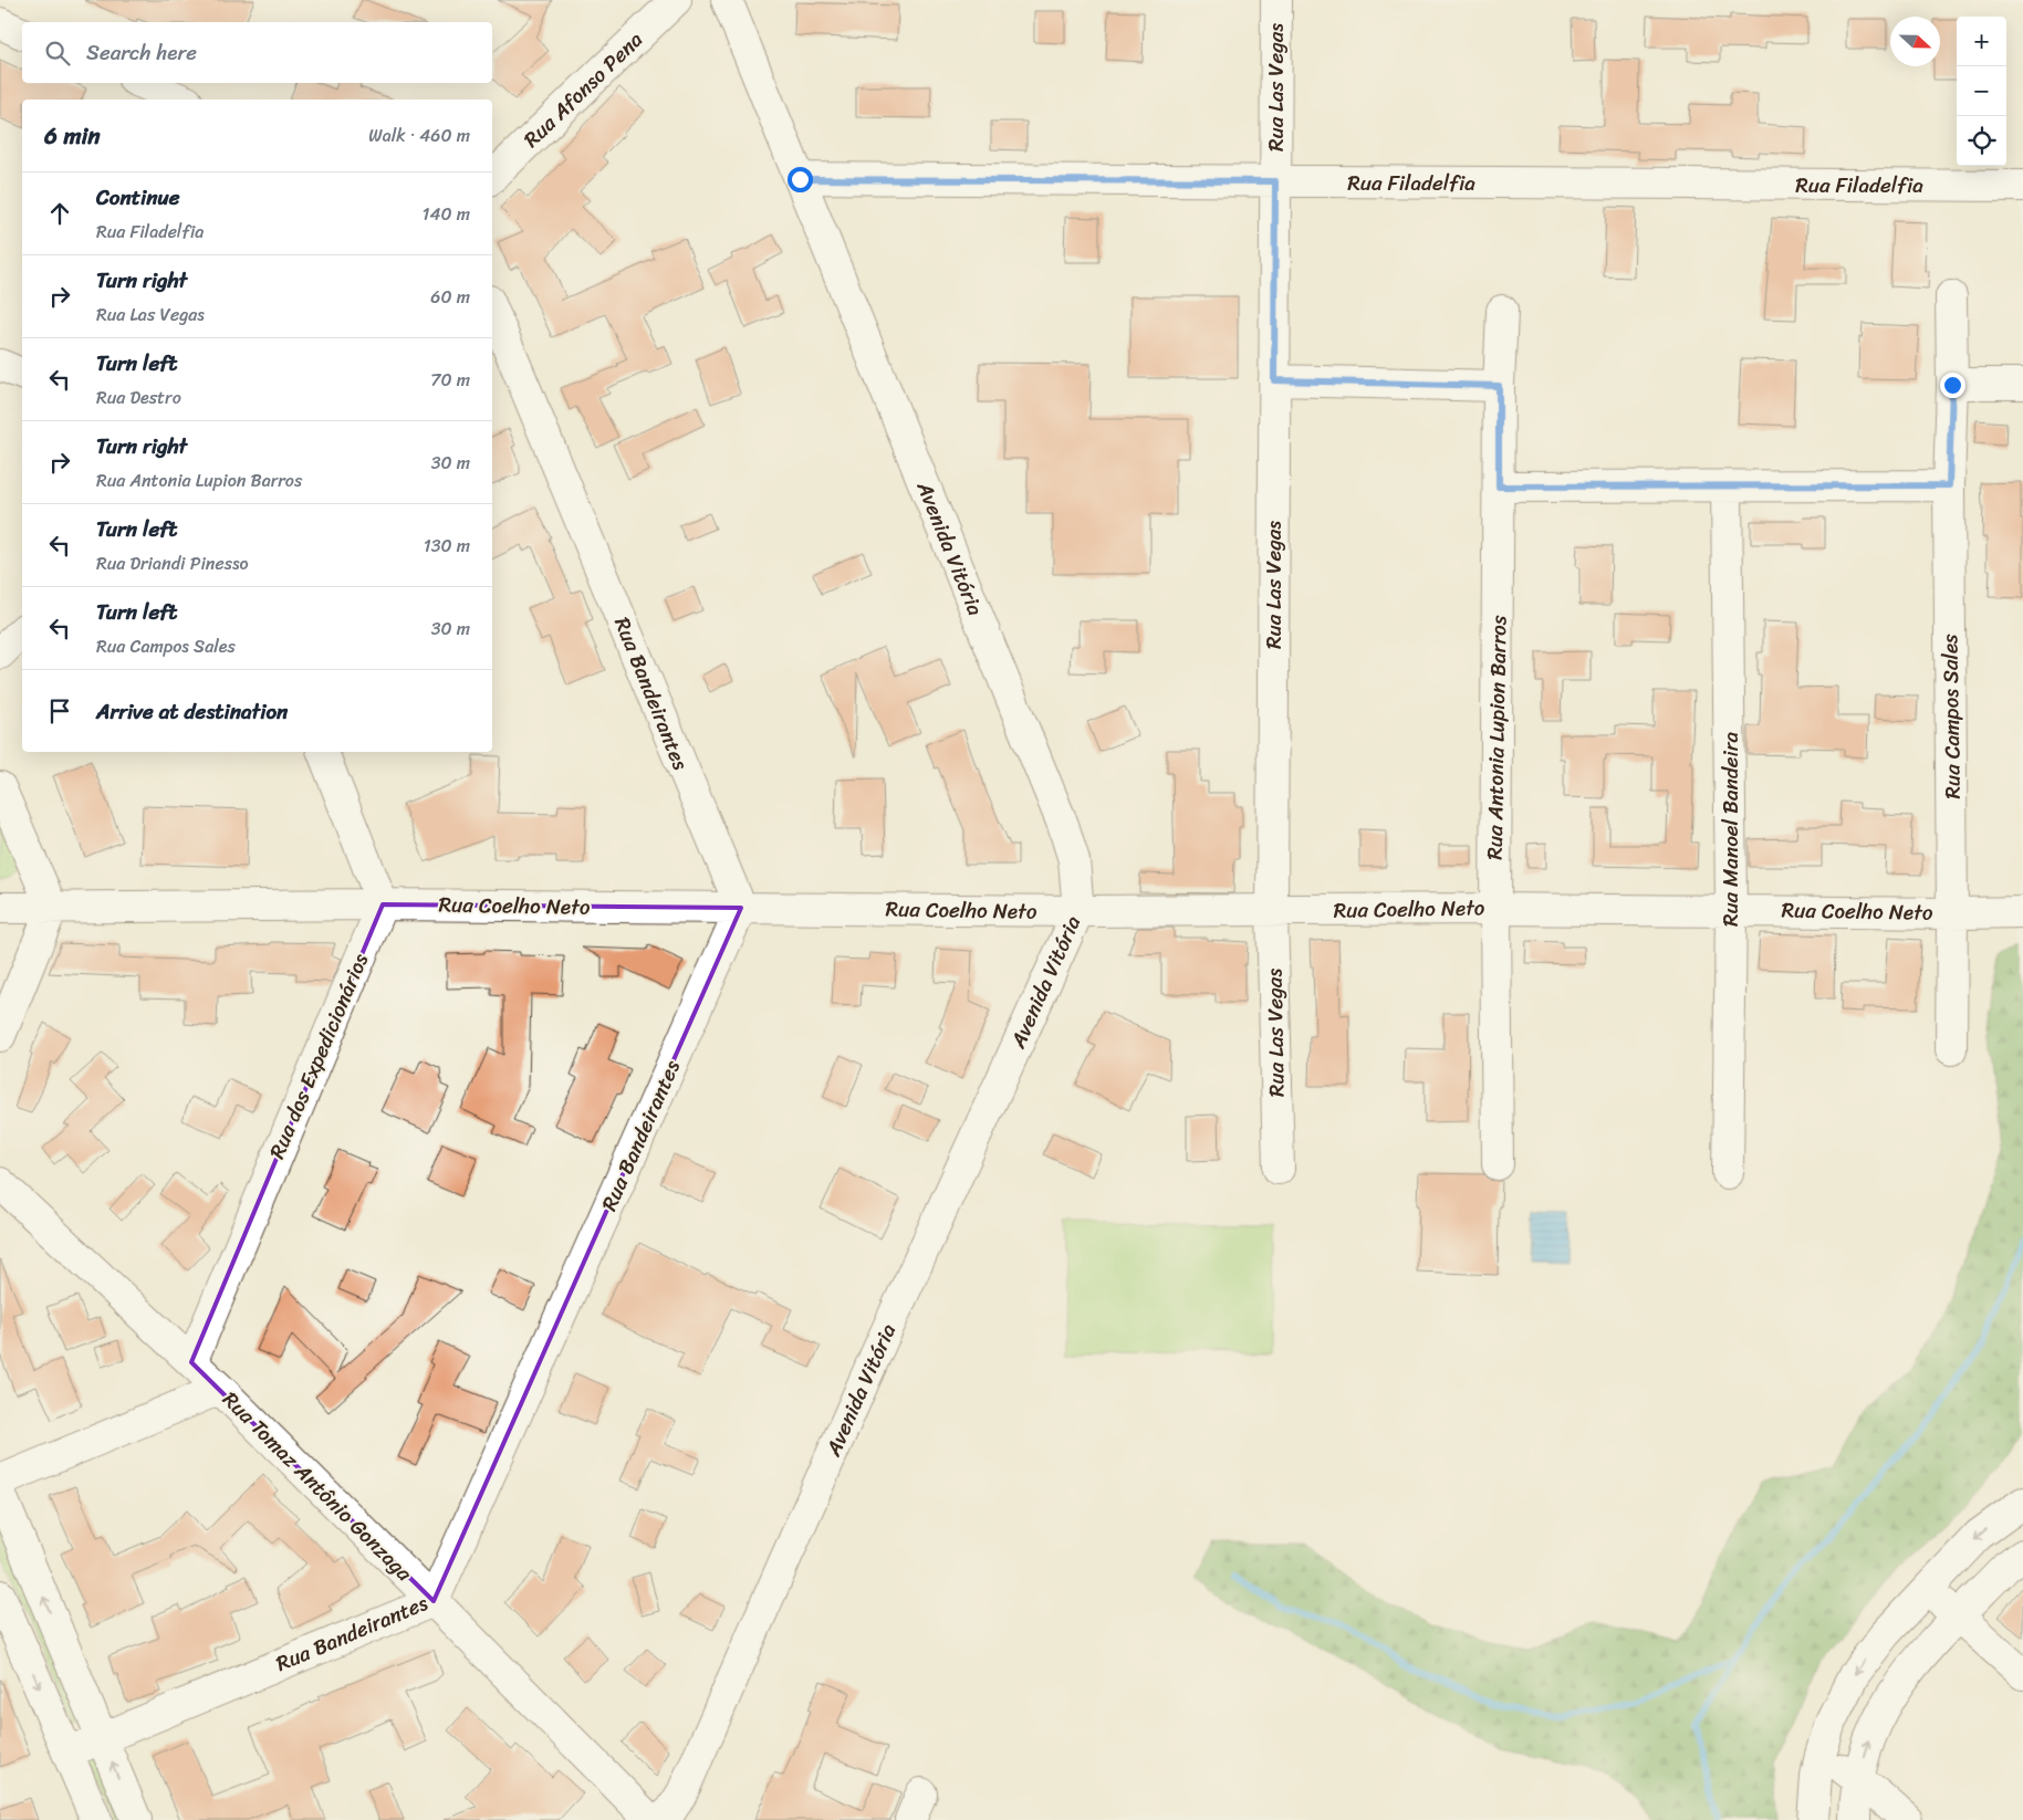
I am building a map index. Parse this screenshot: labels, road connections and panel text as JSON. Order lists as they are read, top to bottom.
{
  "streets": {
    "street": [
      "Rua Las Vegas",
      "Rua Afonso Pena",
      "Rua Filadelfia",
      "Avenida Vitória",
      "Rua Bandeirantes",
      "Rua Campos Sales",
      "Rua Antonia Lupion Barros",
      "Rua Manoel Bandeira",
      "Rua Coelho Neto",
      "Rua dos Expedicionários",
      "Rua Tomaz Antônio Gonzaga"
    ]
  },
  "crossings": [
    ["Rua Las Vegas", "Rua Filadelfia"],
    ["Rua Las Vegas", "Rua Coelho Neto"],
    ["Rua Filadelfia", "Avenida Vitória"],
    ["Avenida Vitória", "Rua Coelho Neto"],
    ["Rua Bandeirantes", "Rua Coelho Neto"],
    ["Rua Bandeirantes", "Rua Tomaz Antônio Gonzaga"],
    ["Rua Campos Sales", "Rua Coelho Neto"],
    ["Rua Antonia Lupion Barros", "Rua Coelho Neto"],
    ["Rua Manoel Bandeira", "Rua Coelho Neto"],
    ["Rua Coelho Neto", "Rua dos Expedicionários"],
    ["Rua dos Expedicionários", "Rua Tomaz Antônio Gonzaga"]
  ],
  "north": "right",
  "page": {
    "map_buttons": ["+", "−"],
    "search": "Search here",
    "heading": ["6 min", "Walk · 460 m"],
    "list": [
      ["Continue", "Rua Filadelfia", "140 m"],
      ["Turn right", "Rua Las Vegas", "60 m"],
      ["Turn left", "Rua Destro", "70 m"],
      ["Turn right", "Rua Antonia Lupion Barros", "30 m"],
      ["Turn left", "Rua Driandi Pinesso", "130 m"],
      ["Turn left", "Rua Campos Sales", "30 m"],
      "Arrive at destination"
    ]
  }
}
